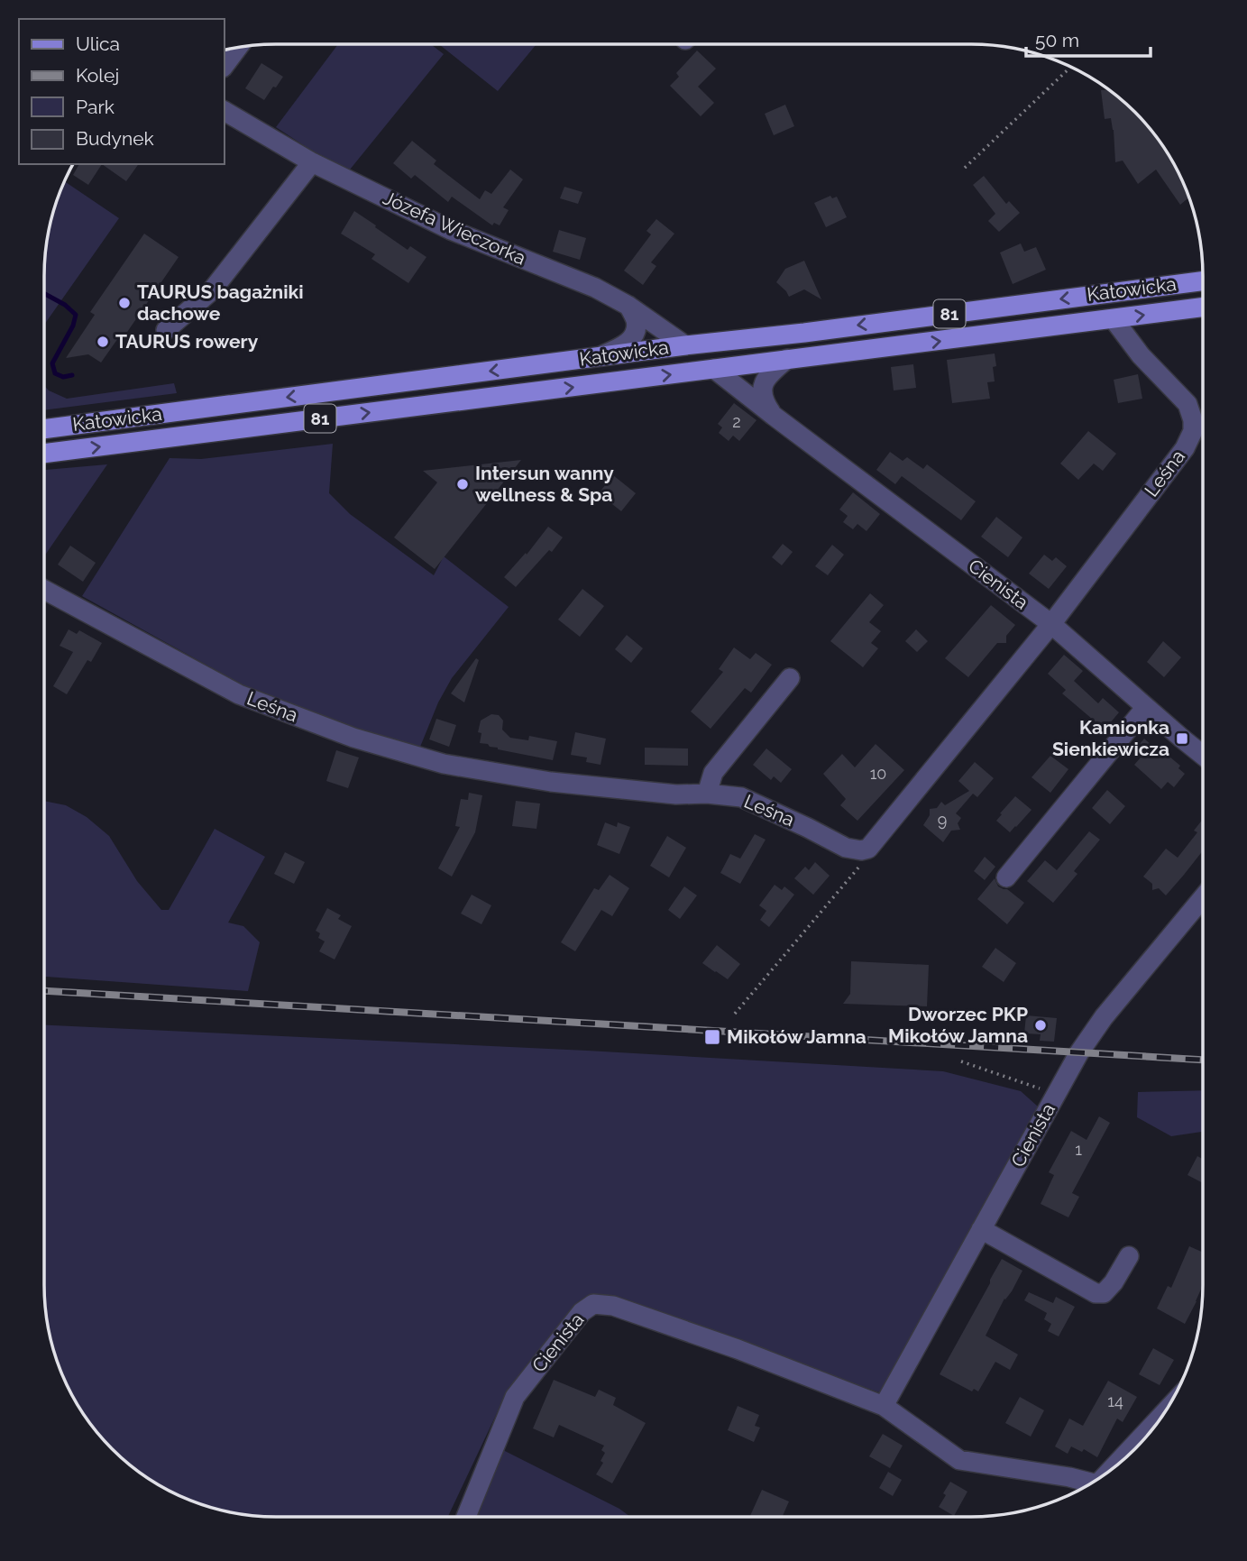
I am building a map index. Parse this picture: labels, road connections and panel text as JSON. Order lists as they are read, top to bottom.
{
  "streets": {
    "main road": ["Katowicka", "81"],
    "street": ["Józefa Wieczorka", "Leśna", "Cienista"]
  },
  "crossings": [
    ["Józefa Wieczorka", "Katowicka"],
    ["Katowicka", "Leśna"],
    ["Katowicka", "Cienista"],
    ["Leśna", "Cienista"]
  ],
  "places": {
    "other": [
      "TAURUS bagażniki dachowe",
      "TAURUS rowery",
      "Intersun wanny wellness & Spa",
      "Dworzec PKP Mikołów Jamna"
    ],
    "transit": ["Kamionka Sienkiewicza", "Mikołów Jamna"]
  },
  "house_numbers": [
    "2",
    "10",
    "9",
    "1",
    "14"
  ],
  "legend": [
    "Ulica",
    "Kolej",
    "Park",
    "Budynek"
  ],
  "scale_bar": "50 m"
}
